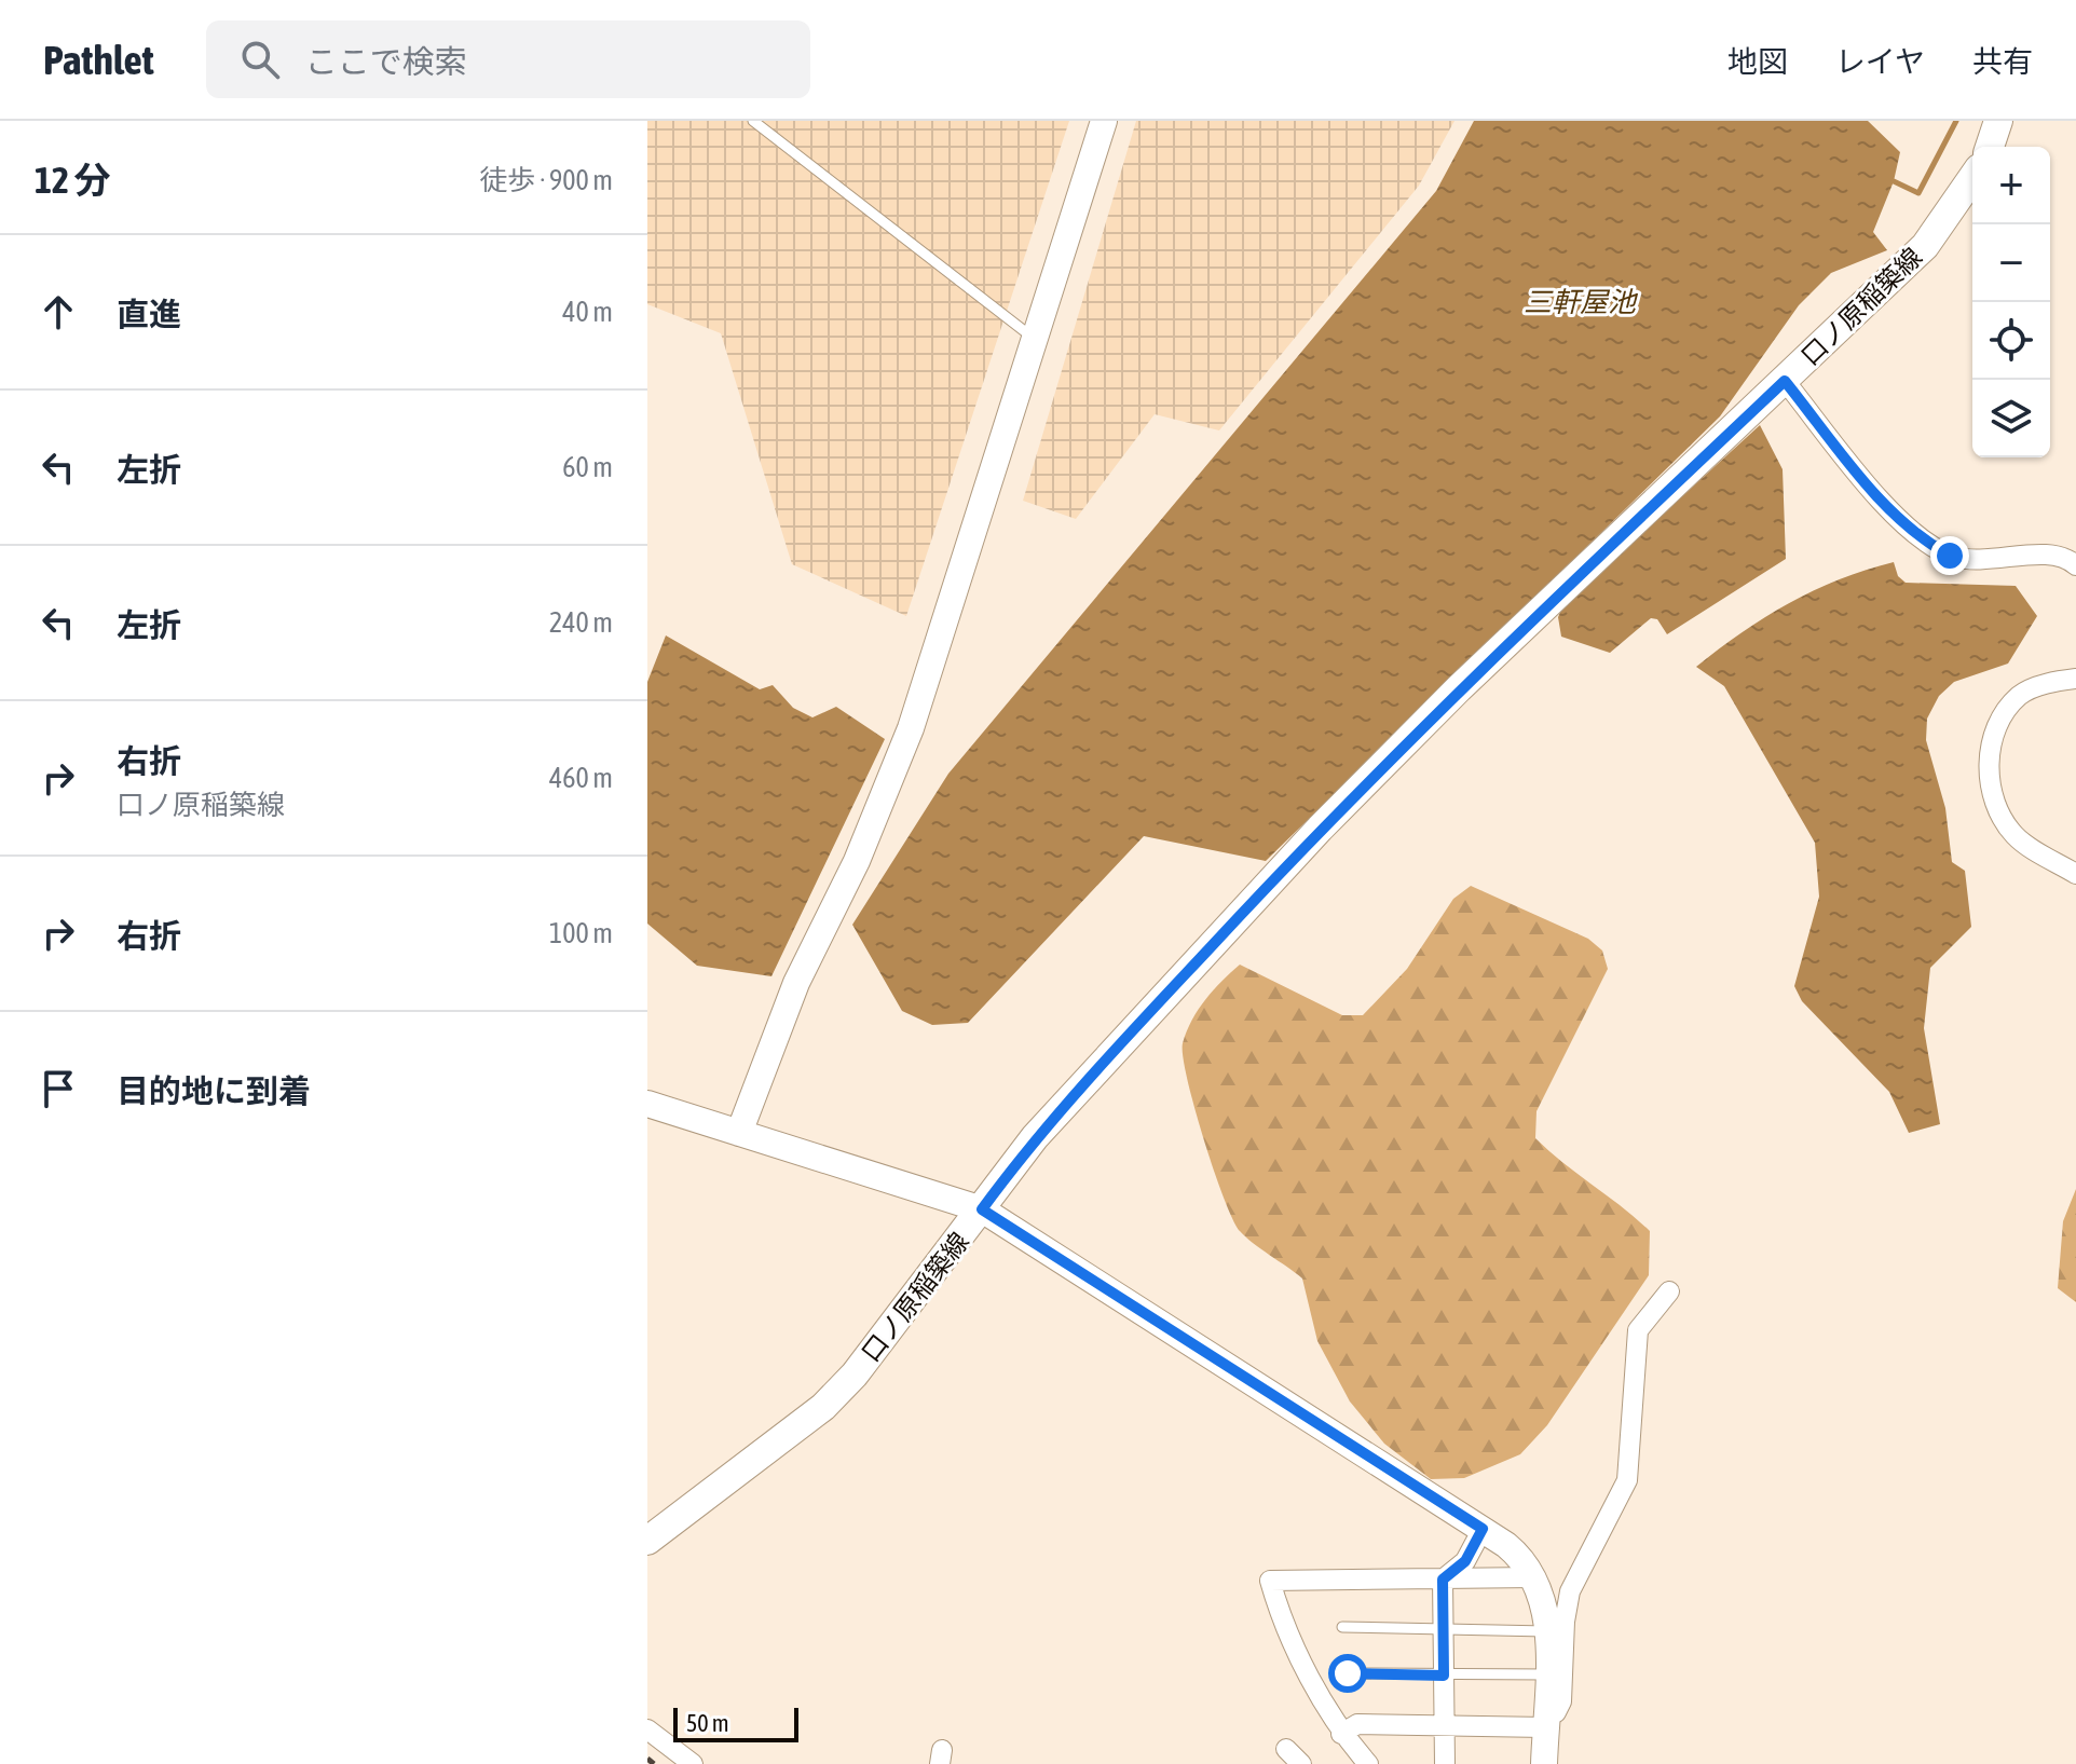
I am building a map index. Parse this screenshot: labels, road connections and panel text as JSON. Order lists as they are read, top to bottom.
{
  "streets": {
    "main road": ["口ノ原稲築線"]
  },
  "water": ["三軒屋池"],
  "scale_bar": "50 m",
  "page": {
    "header": "Pathlet",
    "search": "ここで検索",
    "nav": ["地図", "レイヤ", "共有"],
    "heading": ["12 分", "徒歩 · 900 m"],
    "map_buttons": ["+", "−"],
    "list": [
      ["直進", "40 m"],
      ["左折", "60 m"],
      ["左折", "240 m"],
      ["右折", "口ノ原稲築線", "460 m"],
      ["右折", "100 m"],
      "目的地に到着"
    ],
    "scale": "50 m"
  }
}
